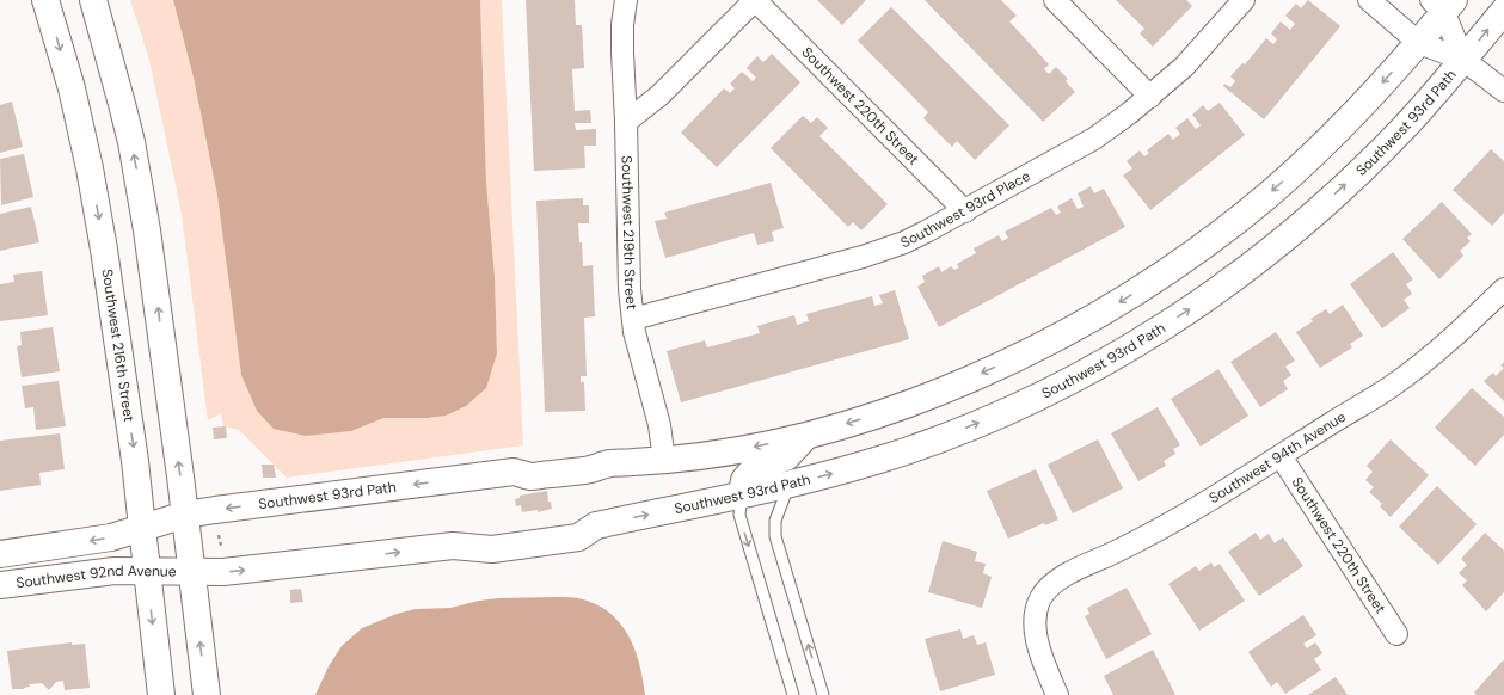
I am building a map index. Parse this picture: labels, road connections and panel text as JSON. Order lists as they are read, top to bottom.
{
  "streets": {
    "street": [
      "Southwest 220th Street",
      "Southwest 93rd Path",
      "Southwest 93rd Place",
      "Southwest 219th Street",
      "Southwest 216th Street",
      "Southwest 94th Avenue",
      "Southwest 92nd Avenue"
    ]
  },
  "crossings": [
    ["Southwest 220th Street", "Southwest 93rd Place"],
    ["Southwest 220th Street", "Southwest 94th Avenue"],
    ["Southwest 93rd Path", "Southwest 219th Street"],
    ["Southwest 93rd Path", "Southwest 216th Street"],
    ["Southwest 93rd Path", "Southwest 92nd Avenue"],
    ["Southwest 93rd Place", "Southwest 219th Street"],
    ["Southwest 216th Street", "Southwest 92nd Avenue"]
  ]
}
